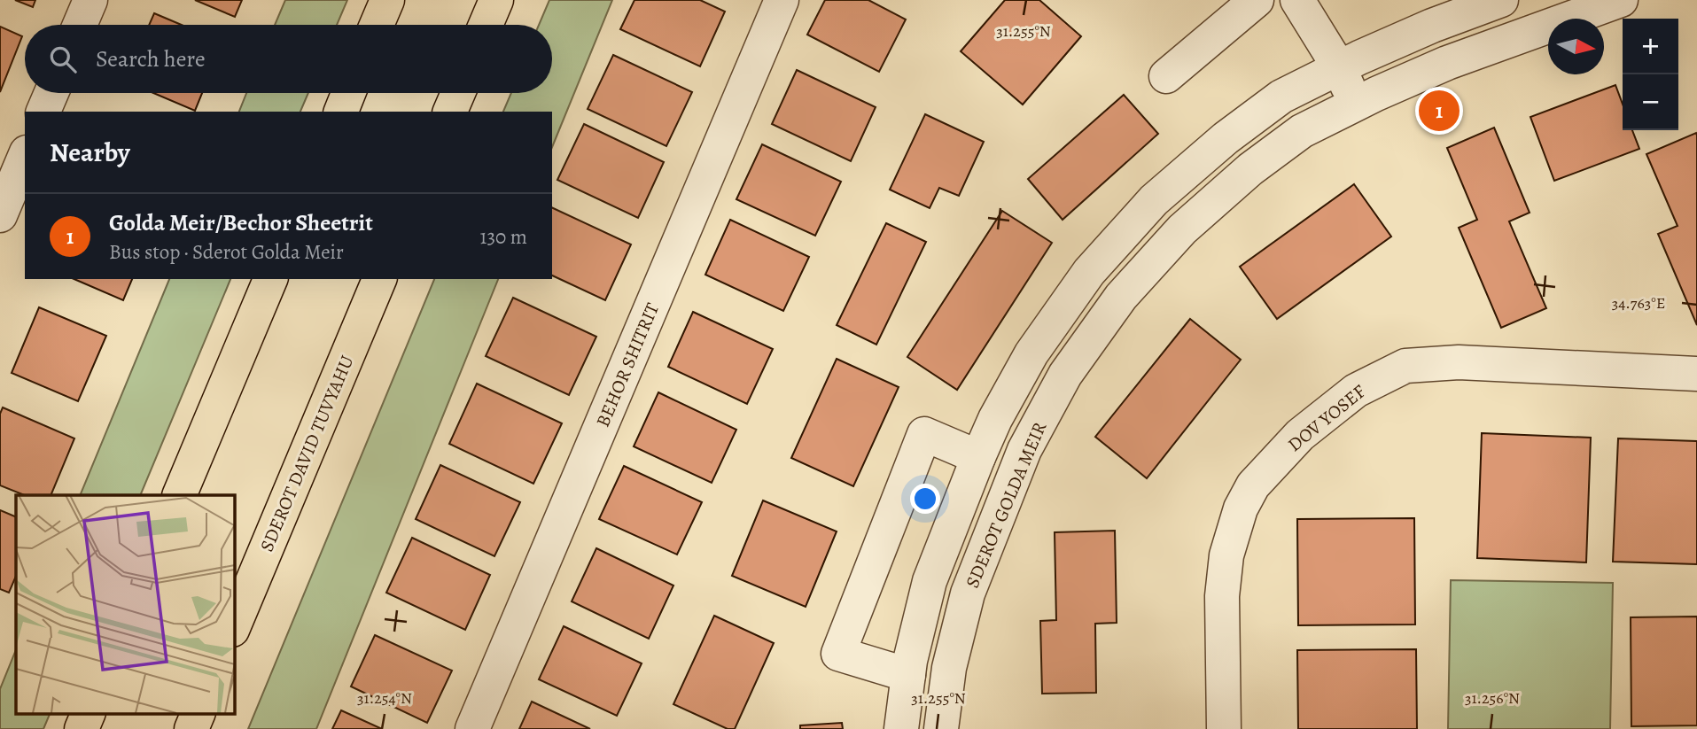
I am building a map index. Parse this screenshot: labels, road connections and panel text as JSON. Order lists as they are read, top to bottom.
{
  "streets": {
    "highway": ["SDEROT DAVID TUVYAHU"],
    "street": ["BEHOR SHITRIT", "DOV YOSEF", "SDEROT GOLDA MEIR"]
  },
  "north": "right",
  "page": {
    "map_buttons": ["+", "−"],
    "search": "Search here",
    "pins": "1",
    "heading": "Nearby",
    "list": [
      {
        "mark": "1",
        "name": "Golda Meir/Bechor Sheetrit",
        "note": "Bus stop · Sderot Golda Meir",
        "value": "130 m"
      }
    ]
  },
  "coordinates": [
    "31.255°N",
    "34.763°E",
    "31.254°N",
    "31.256°N"
  ]
}
